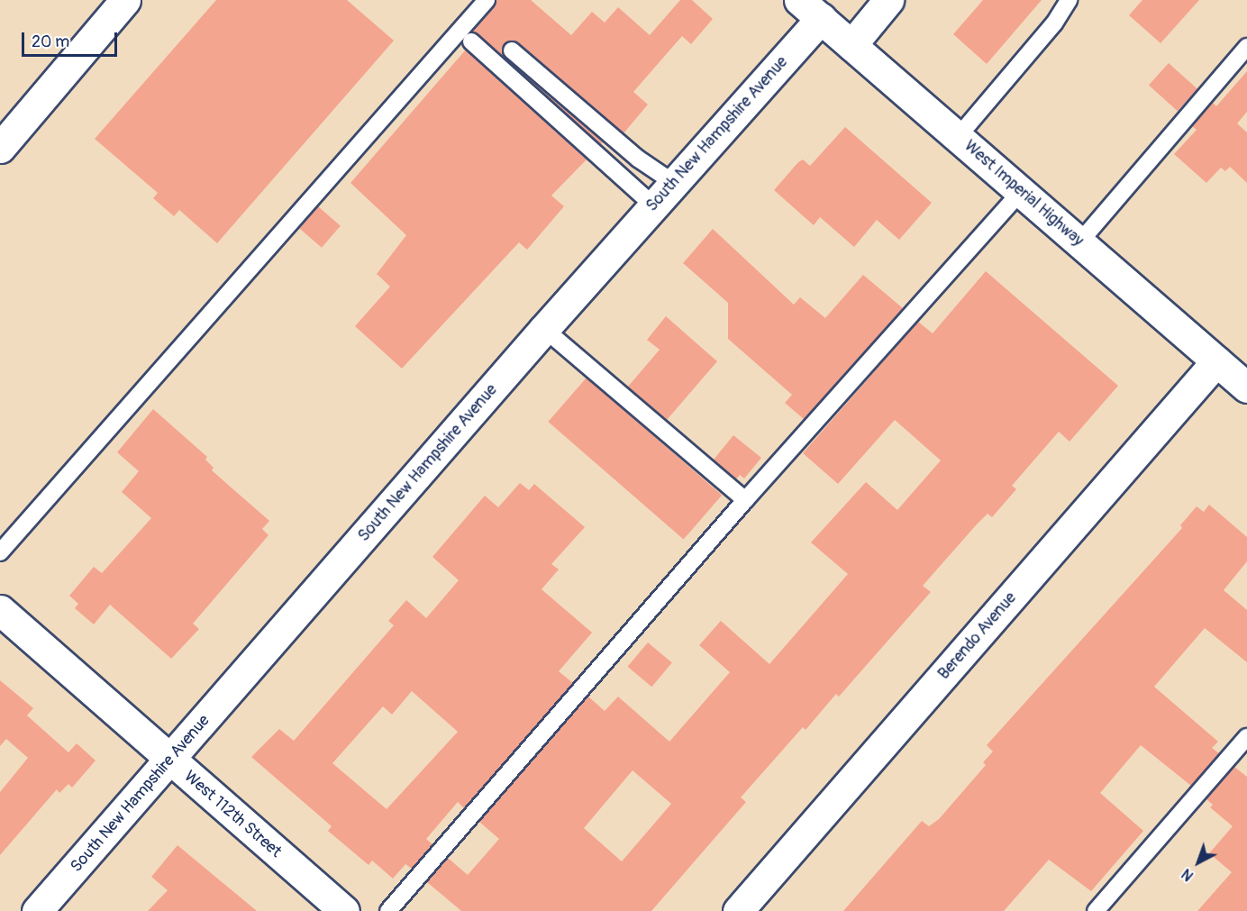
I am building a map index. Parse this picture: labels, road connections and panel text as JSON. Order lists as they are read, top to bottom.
{
  "streets": {
    "street": [
      "South New Hampshire Avenue",
      "West Imperial Highway",
      "Berendo Avenue",
      "West 112th Street"
    ]
  },
  "crossings": [
    ["South New Hampshire Avenue", "West Imperial Highway"],
    ["South New Hampshire Avenue", "West 112th Street"],
    ["West Imperial Highway", "Berendo Avenue"]
  ],
  "scale_bar": "20 m",
  "north": "bottom left"
}
